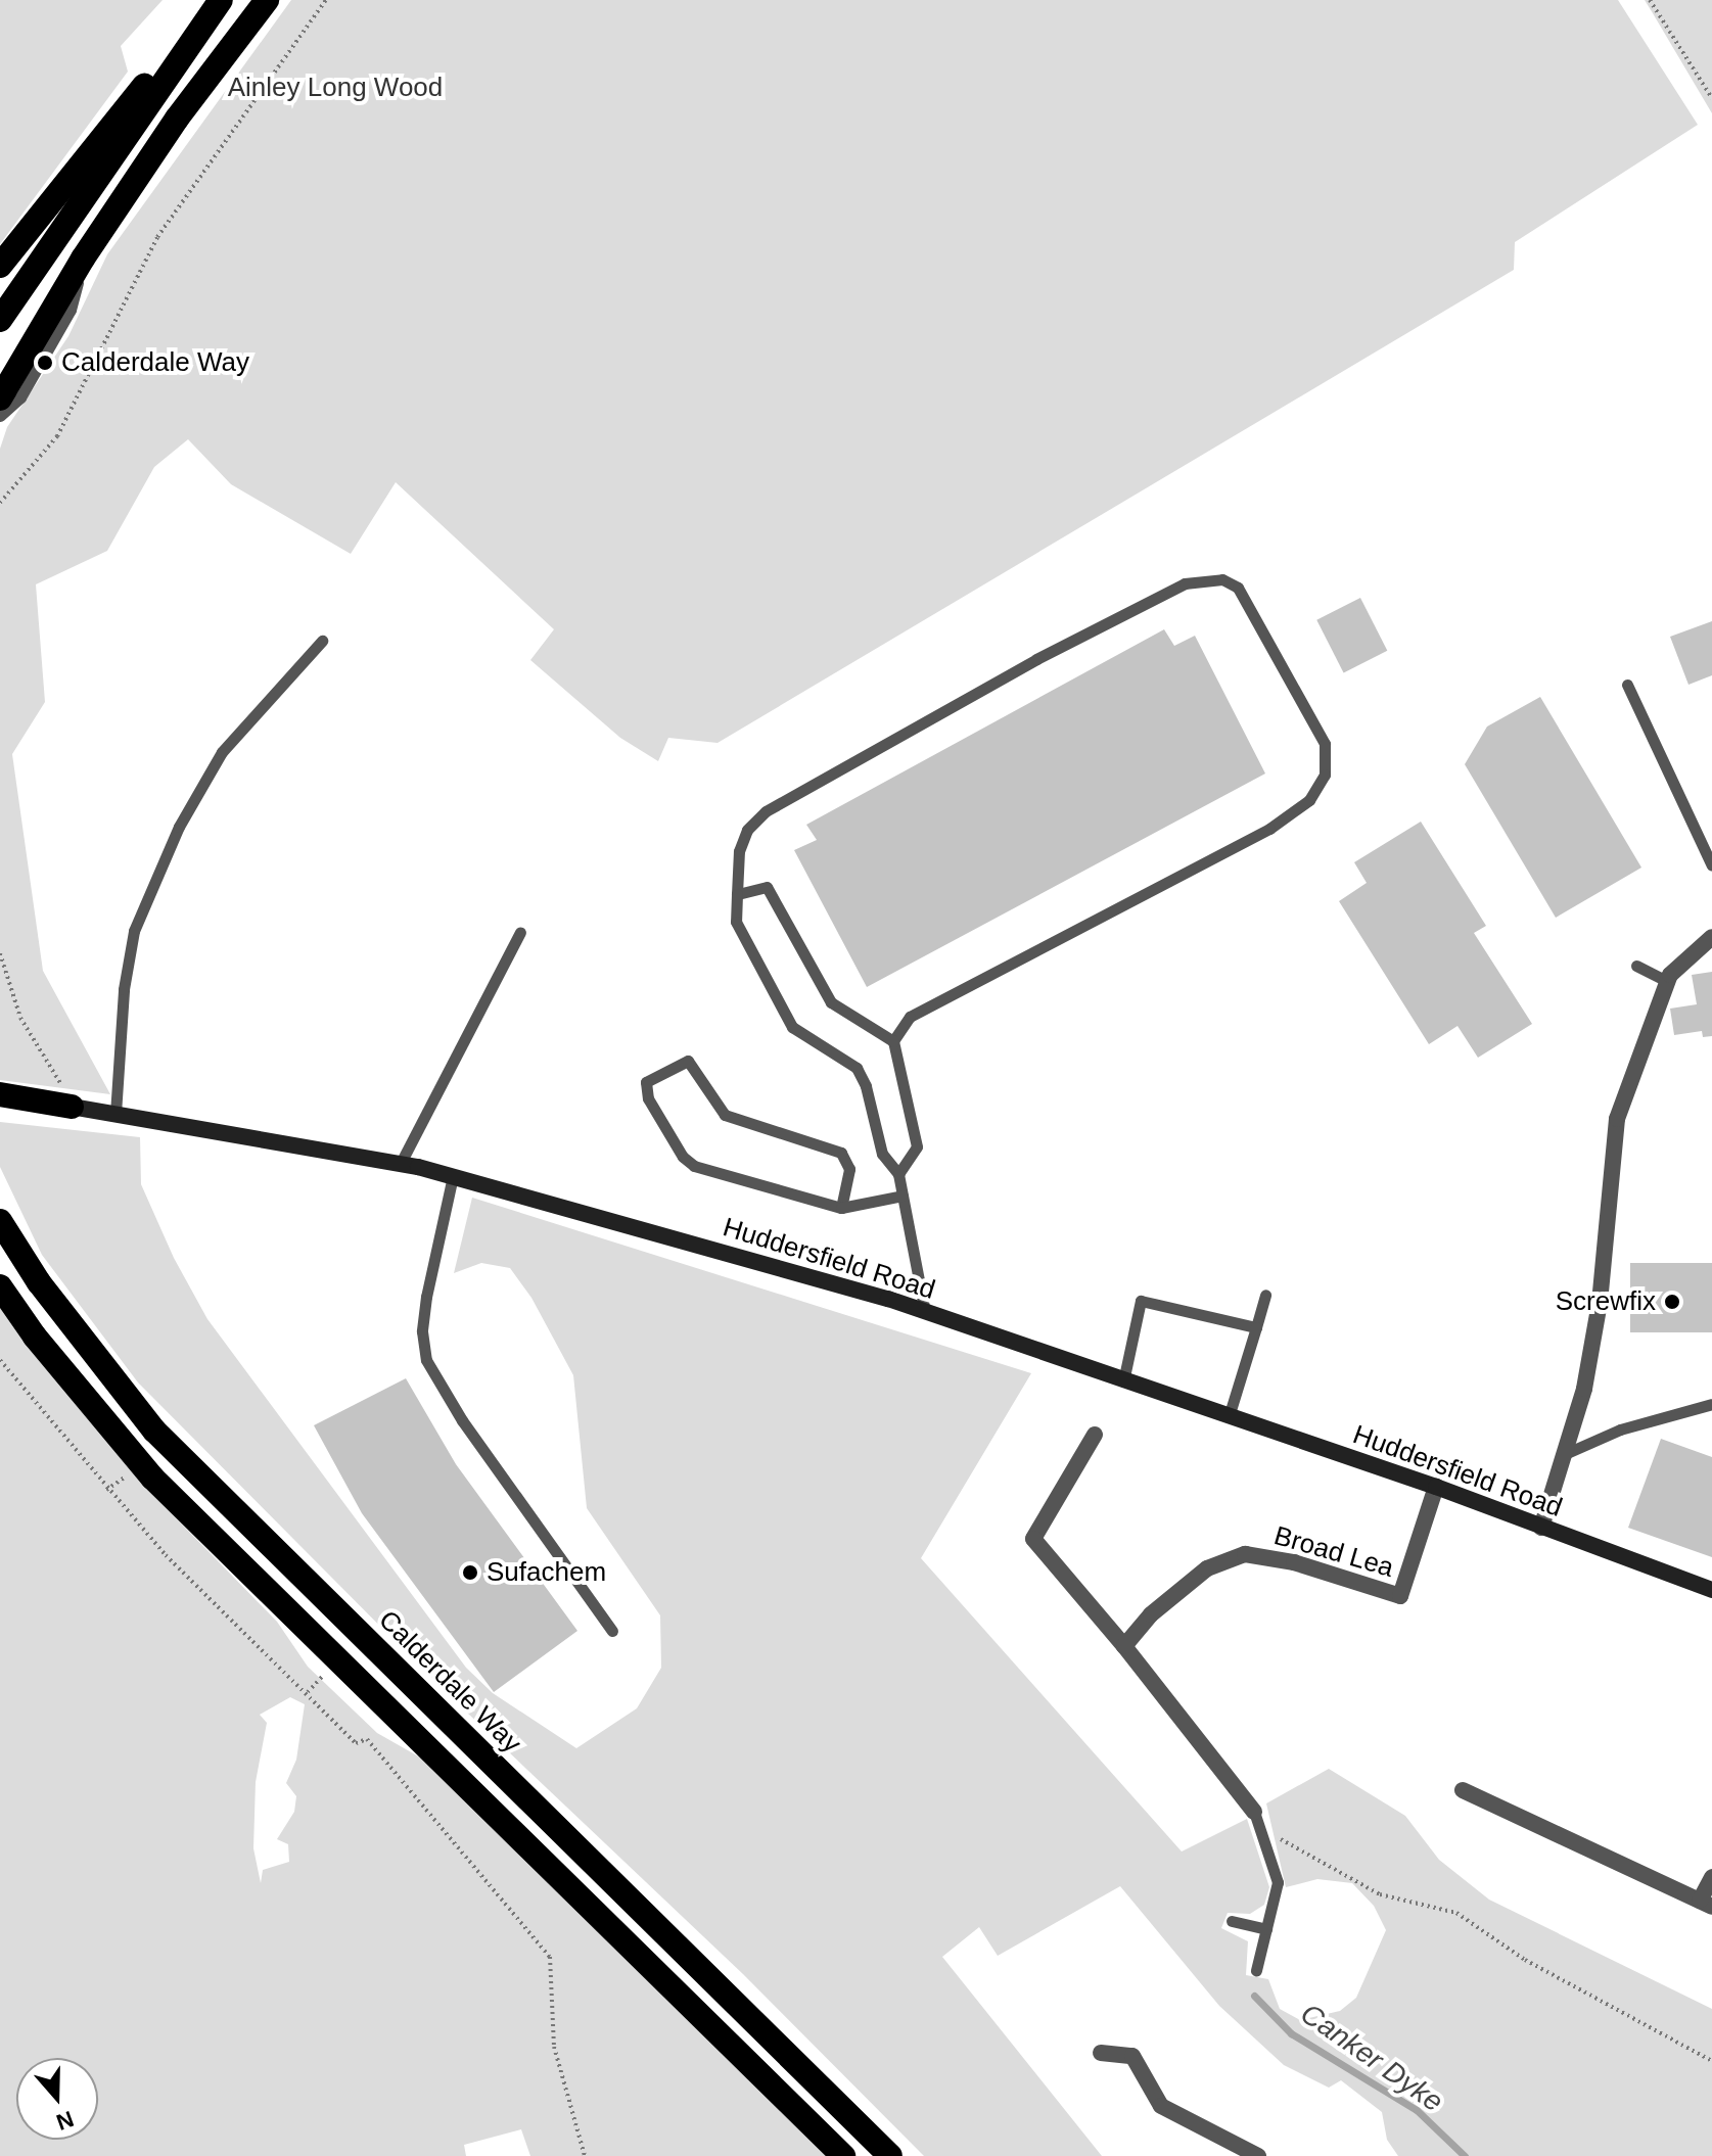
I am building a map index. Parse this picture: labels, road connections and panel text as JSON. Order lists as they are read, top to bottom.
{
  "streets": {
    "highway": ["Calderdale Way"],
    "street": ["Huddersfield Road", "Broad Lea"]
  },
  "crossings": [
    ["Huddersfield Road", "Broad Lea"]
  ],
  "water": ["Canker Dyke"],
  "parks": ["Ainley Long Wood"],
  "places": ["Calderdale Way", "Screwfix", "Sufachem"],
  "north": "bottom"
}
